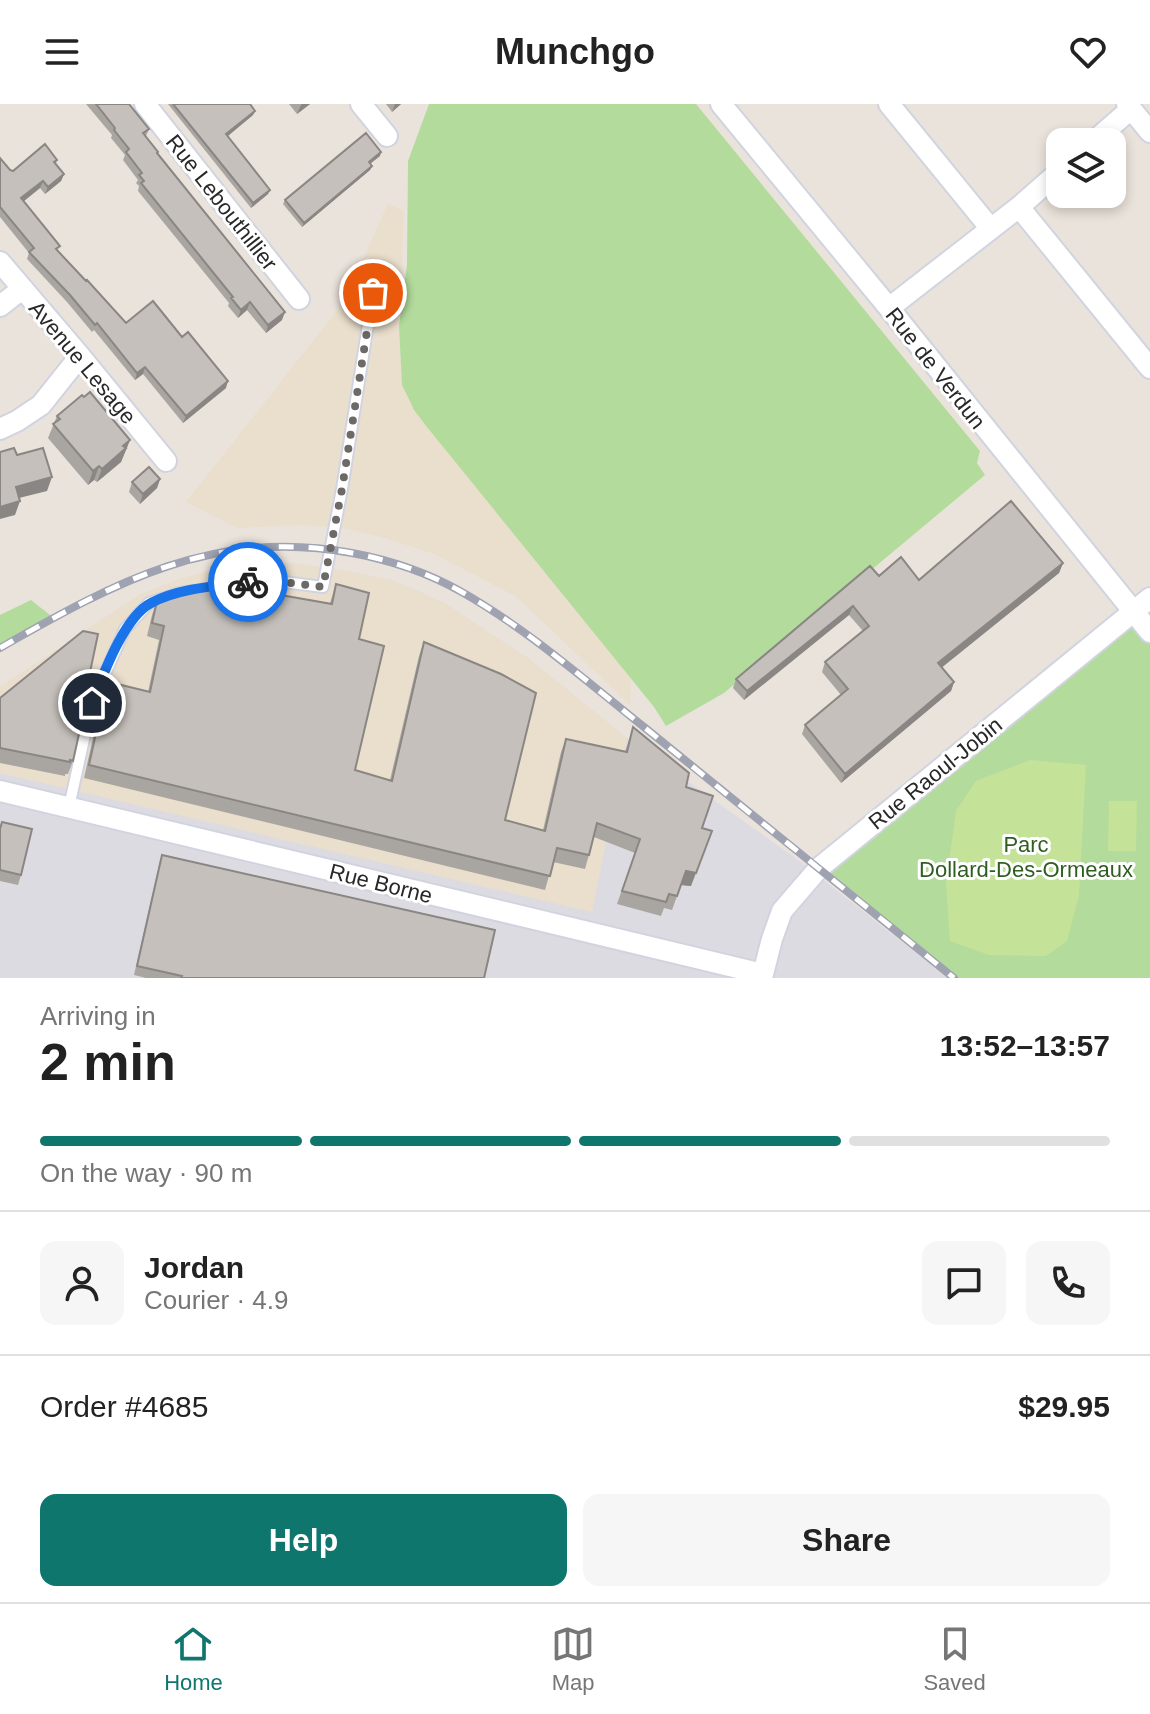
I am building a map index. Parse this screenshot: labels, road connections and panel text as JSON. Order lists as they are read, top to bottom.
{
  "streets": {
    "street": [
      "Rue Lebouthillier",
      "Avenue Lesage",
      "Rue de Verdun",
      "Rue Raoul-Jobin",
      "Rue Borne"
    ]
  },
  "crossings": [
    ["Rue de Verdun", "Rue Raoul-Jobin"],
    ["Rue Raoul-Jobin", "Rue Borne"]
  ],
  "parks": ["Parc Dollard-Des-Ormeaux"],
  "page": {
    "header": "Munchgo",
    "heading": ["2 min", "Arriving in", "13:52–13:57"],
    "panel": [
      "Jordan",
      "Courier · 4.9",
      "Order #4685",
      "$29.95"
    ],
    "bar": "On the way · 90 m",
    "buttons": ["Help", "Share"],
    "tabs": ["Home", "Map", "Saved"]
  }
}
